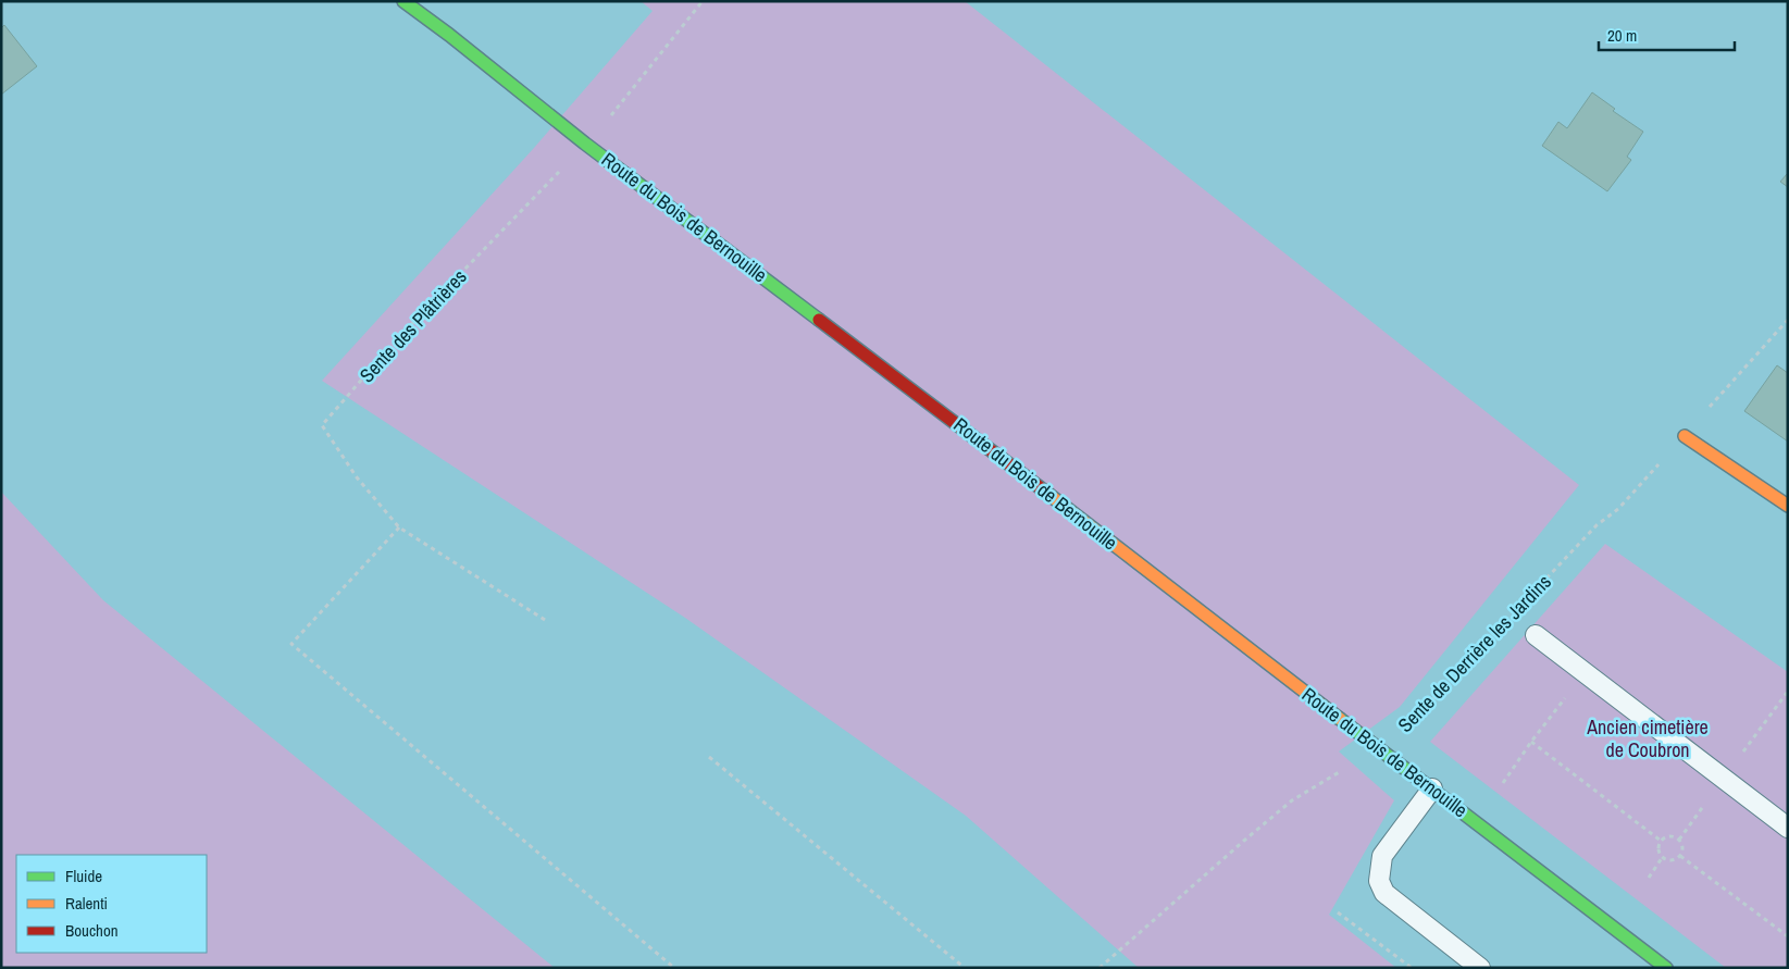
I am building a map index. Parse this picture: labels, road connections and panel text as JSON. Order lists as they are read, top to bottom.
{
  "streets": {
    "street": ["Route du Bois de Bernouille"],
    "path": ["Sente des Plâtrières", "Sente de Derrière les Jardins"]
  },
  "crossings": [
    ["Route du Bois de Bernouille", "Sente des Plâtrières"],
    ["Route du Bois de Bernouille", "Sente de Derrière les Jardins"]
  ],
  "parks": ["Ancien cimetière de Coubron"],
  "legend": ["Fluide", "Ralenti", "Bouchon"],
  "scale_bar": "20 m"
}
